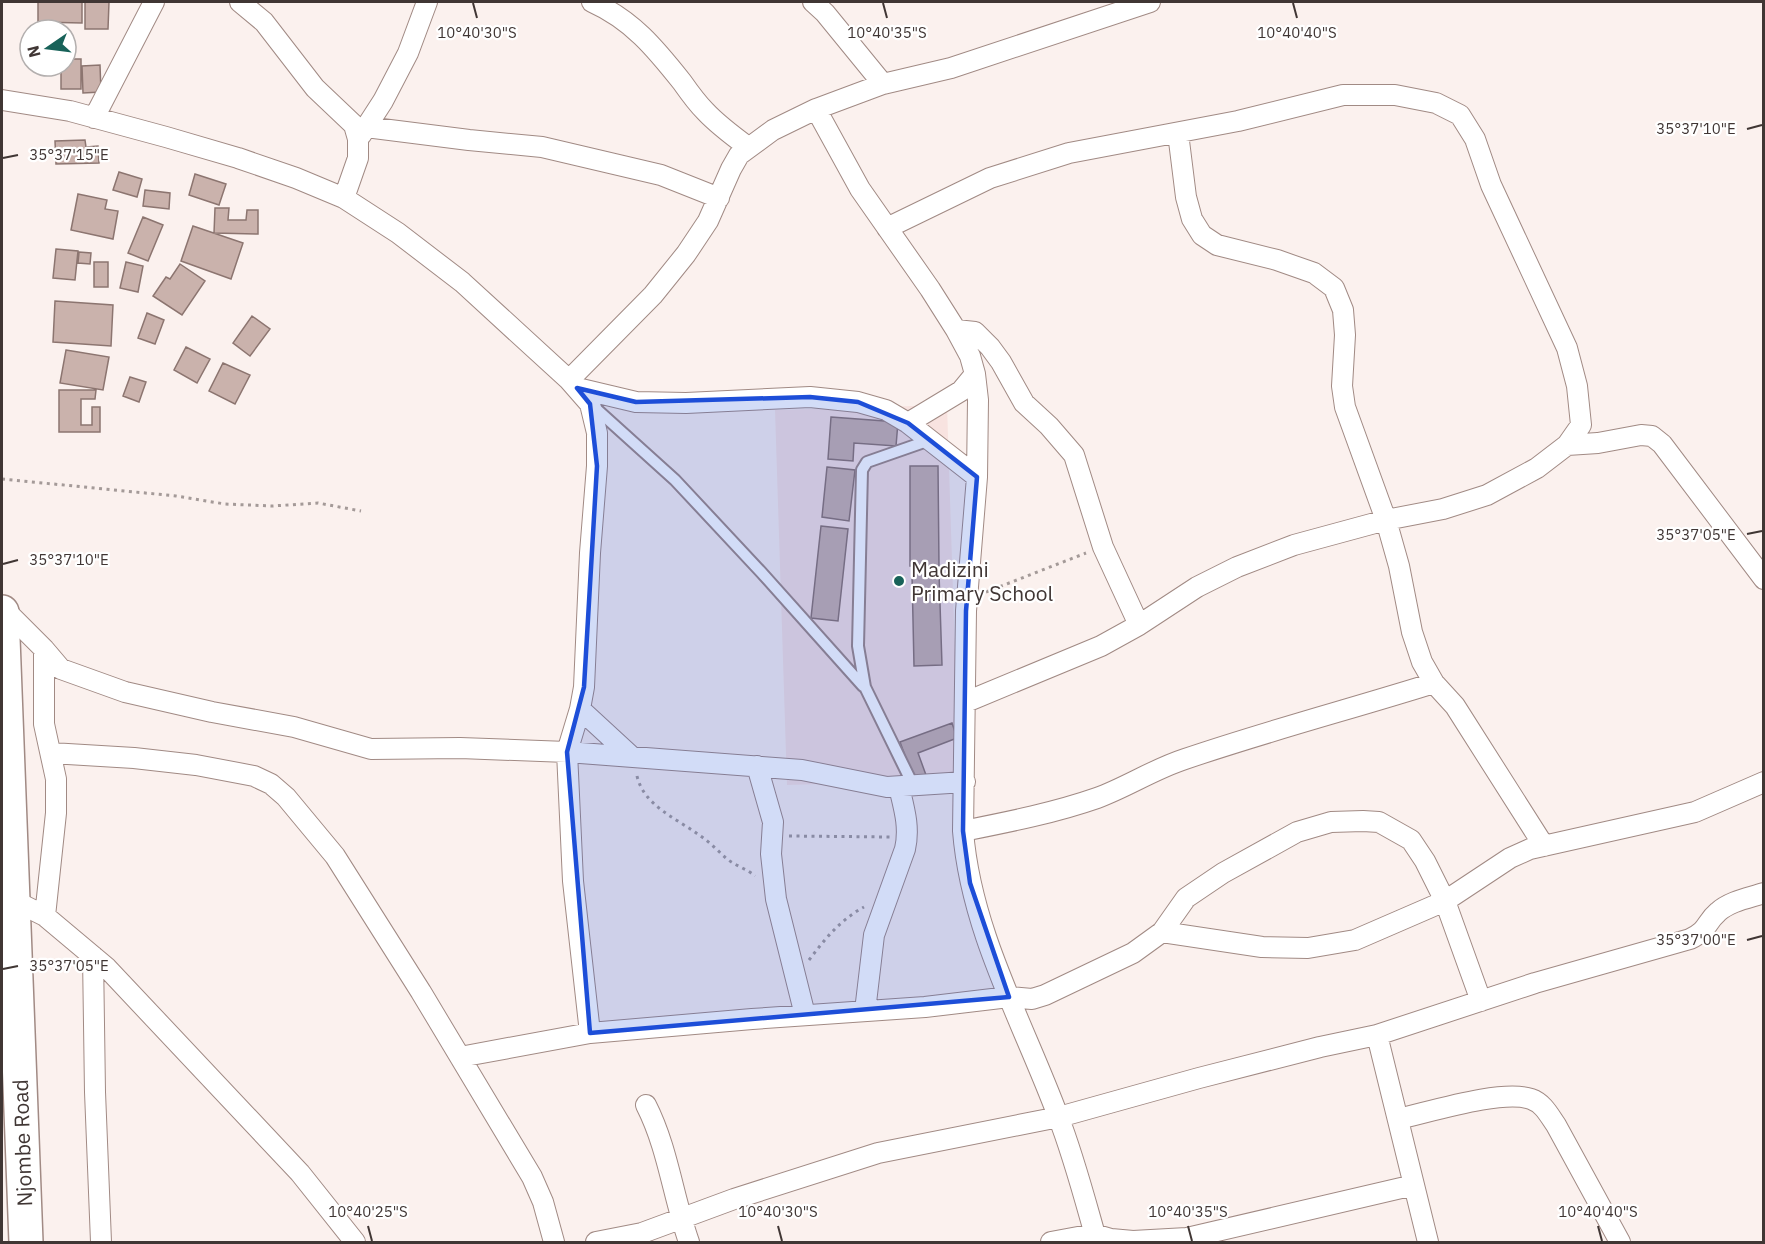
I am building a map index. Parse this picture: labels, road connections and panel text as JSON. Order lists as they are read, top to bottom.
{
  "streets": {
    "highway": ["Njombe Road"]
  },
  "places": ["Madizini Primary School"],
  "north": "left",
  "coordinates": [
    "10°40'30\"S",
    "10°40'35\"S",
    "10°40'40\"S",
    "35°37'10\"E",
    "35°37'15\"E",
    "35°37'05\"E",
    "35°37'00\"E",
    "10°40'25\"S"
  ]
}
